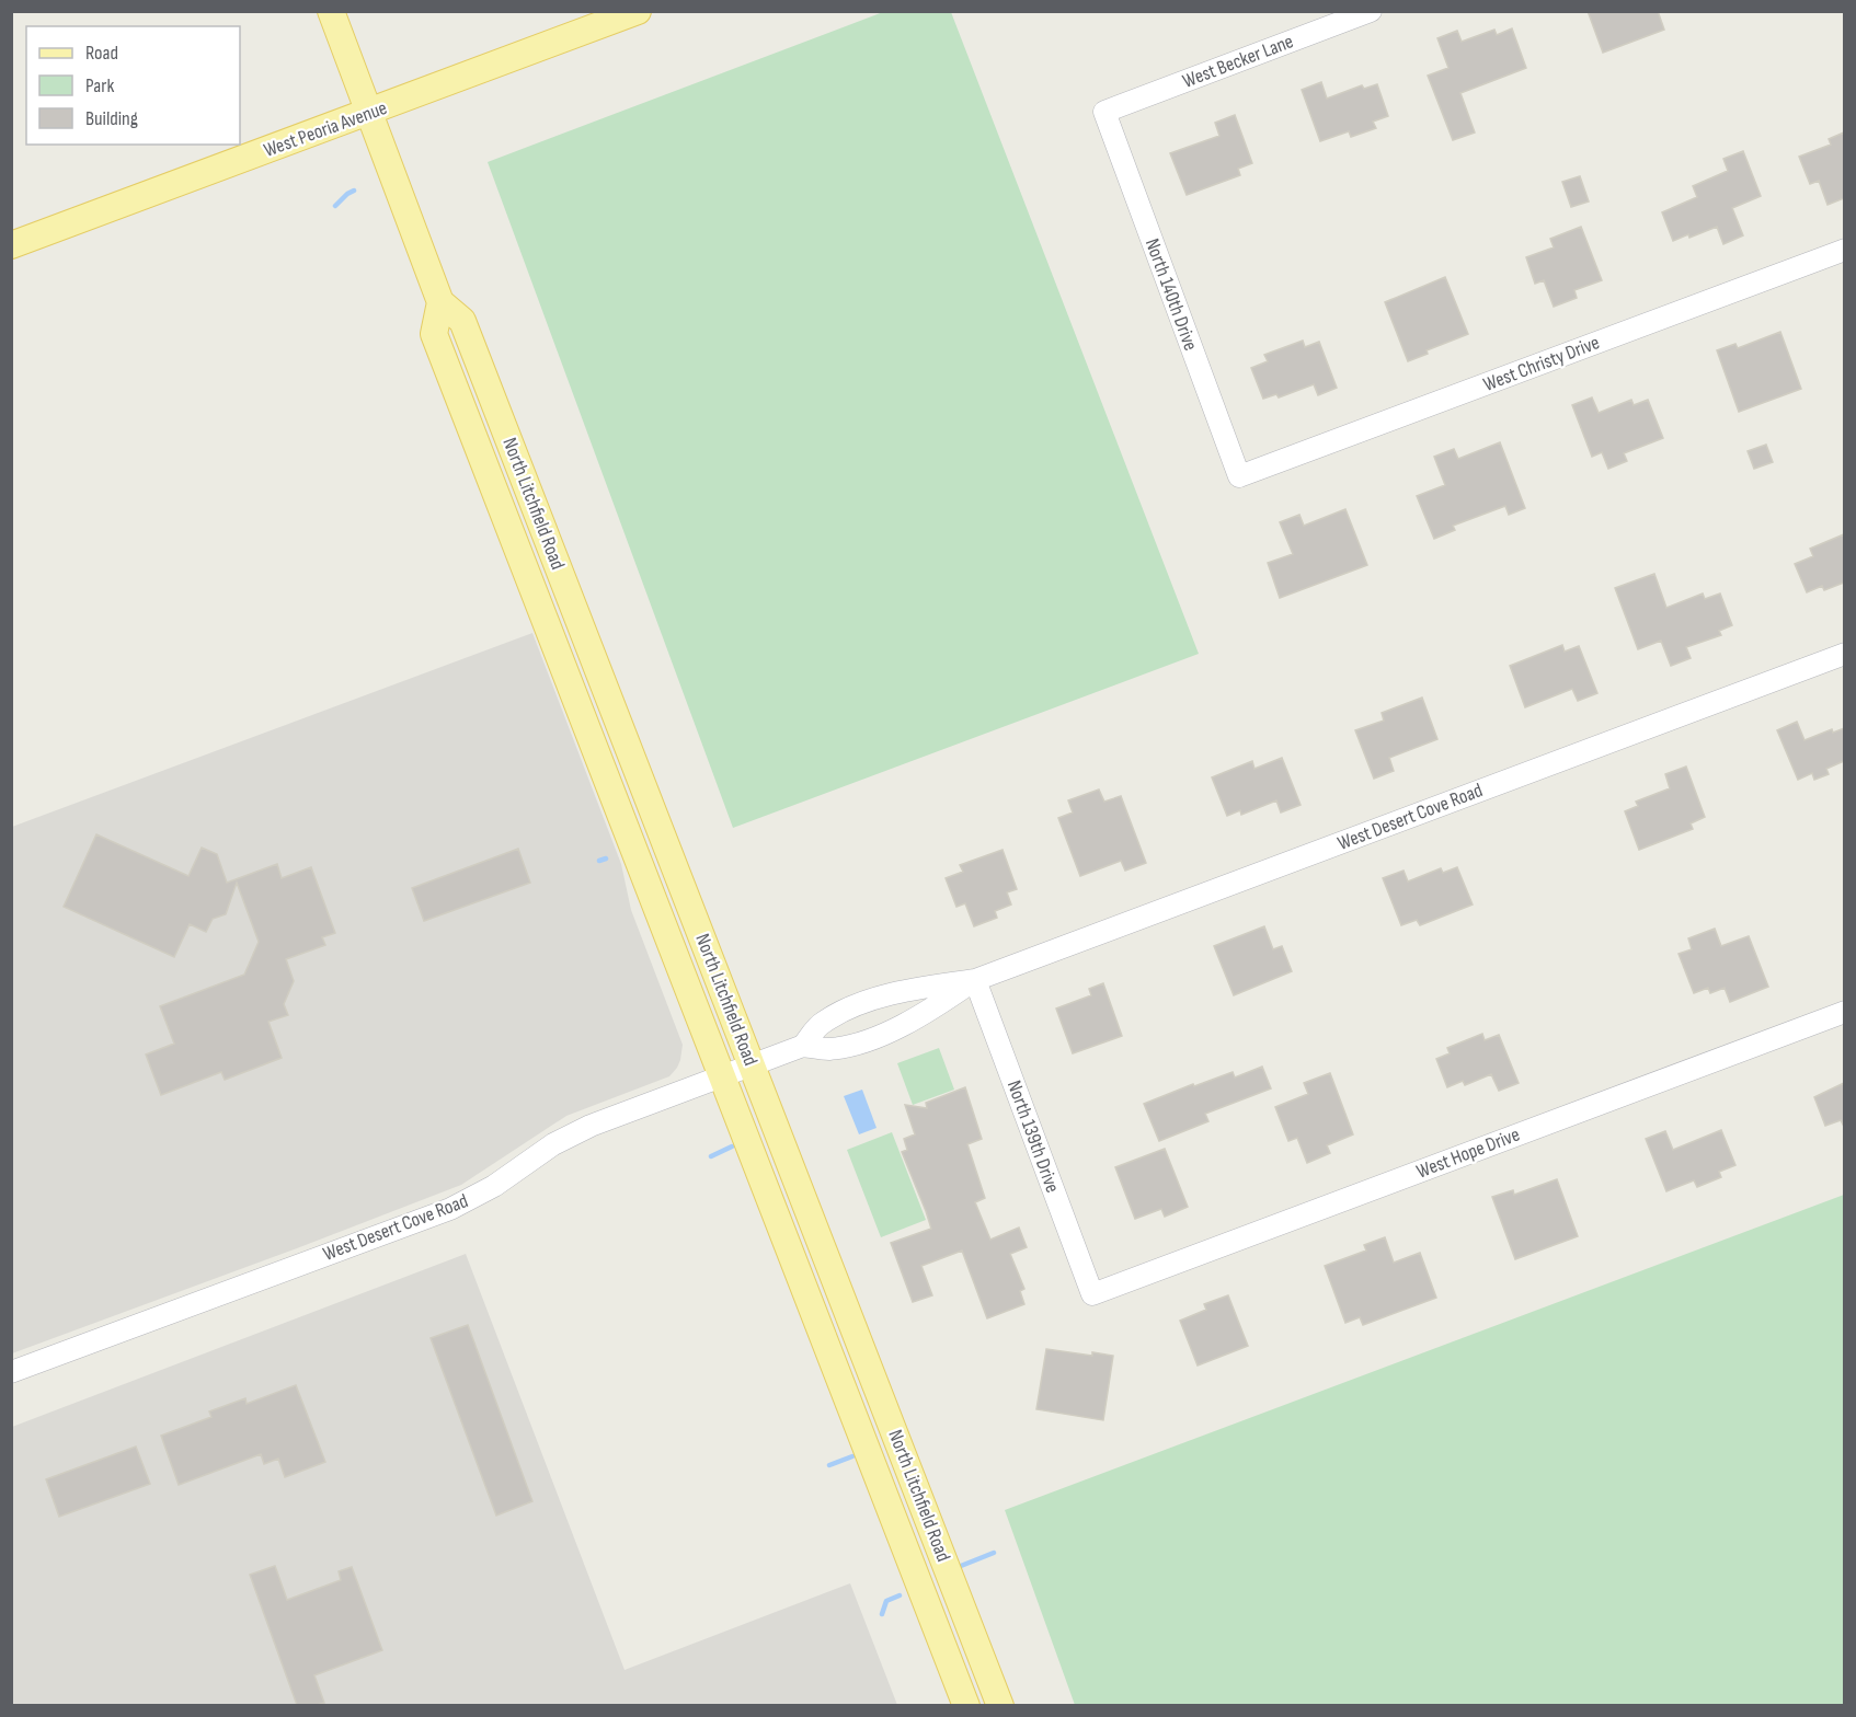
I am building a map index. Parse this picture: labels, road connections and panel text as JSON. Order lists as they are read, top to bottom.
{
  "streets": {
    "main road": ["West Peoria Avenue", "North Litchfield Road"],
    "street": [
      "West Becker Lane",
      "North 140th Drive",
      "West Christy Drive",
      "West Desert Cove Road",
      "North 139th Drive",
      "West Hope Drive"
    ]
  },
  "crossings": [
    ["West Becker Lane", "North 140th Drive"],
    ["West Peoria Avenue", "North Litchfield Road"],
    ["North 140th Drive", "West Christy Drive"],
    ["North Litchfield Road", "West Desert Cove Road"],
    ["West Desert Cove Road", "North 139th Drive"],
    ["North 139th Drive", "West Hope Drive"]
  ],
  "legend": ["Road", "Park", "Building"]
}
